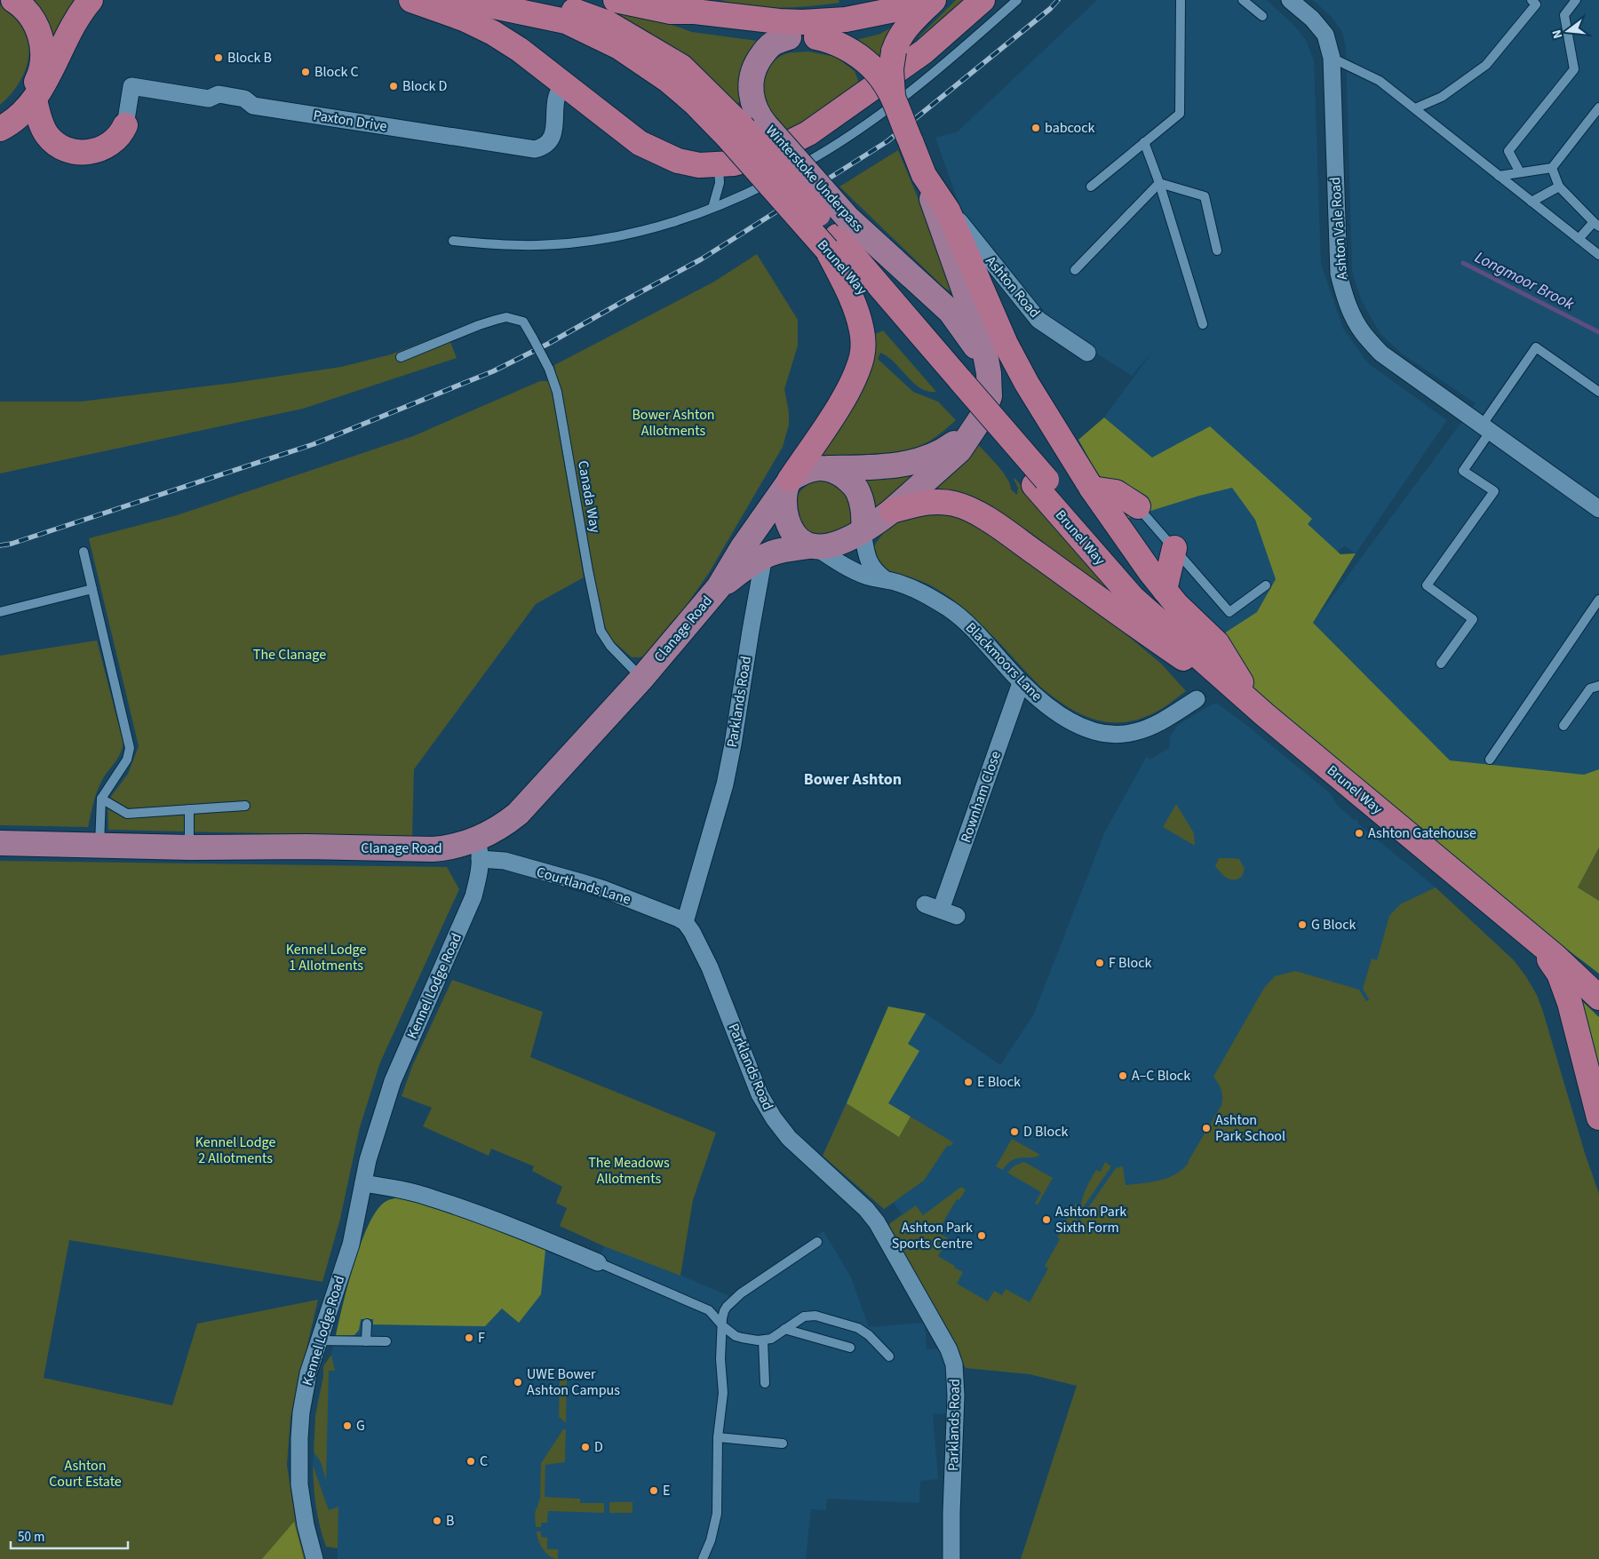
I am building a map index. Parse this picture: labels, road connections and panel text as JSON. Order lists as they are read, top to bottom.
{
  "streets": {
    "highway": ["Winterstoke Underpass", "Brunel Way"],
    "main road": ["Clanage Road"],
    "street": [
      "Paxton Drive",
      "Ashton Vale Road",
      "Ashton Road",
      "Blackmoors Lane",
      "Parklands Road",
      "Rownham Close",
      "Courtlands Lane",
      "Kennel Lodge Road"
    ],
    "lane": ["Canada Way"]
  },
  "crossings": [
    ["Winterstoke Underpass", "Brunel Way"],
    ["Winterstoke Underpass", "Clanage Road"],
    ["Winterstoke Underpass", "Blackmoors Lane"],
    ["Canada Way", "Clanage Road"],
    ["Clanage Road", "Blackmoors Lane"],
    ["Clanage Road", "Parklands Road"],
    ["Clanage Road", "Courtlands Lane"],
    ["Clanage Road", "Kennel Lodge Road"],
    ["Blackmoors Lane", "Rownham Close"],
    ["Parklands Road", "Courtlands Lane"],
    ["Courtlands Lane", "Kennel Lodge Road"]
  ],
  "districts": ["Bower Ashton"],
  "water": ["Longmoor Brook"],
  "parks": [
    "Bower Ashton Allotments",
    "The Clanage",
    "Kennel Lodge 1 Allotments",
    "Kennel Lodge 2 Allotments",
    "The Meadows Allotments",
    "Ashton Court Estate"
  ],
  "places": [
    "Block B",
    "Block C",
    "Block D",
    "babcock",
    "Ashton Gatehouse",
    "G Block",
    "F Block",
    "A–C Block",
    "E Block",
    "Ashton Park School",
    "D Block",
    "Ashton Park Sixth Form",
    "Ashton Park Sports Centre",
    "F",
    "UWE Bower Ashton Campus",
    "G",
    "D",
    "C",
    "E",
    "B"
  ],
  "scale_bar": "50 m",
  "north": "left"
}
